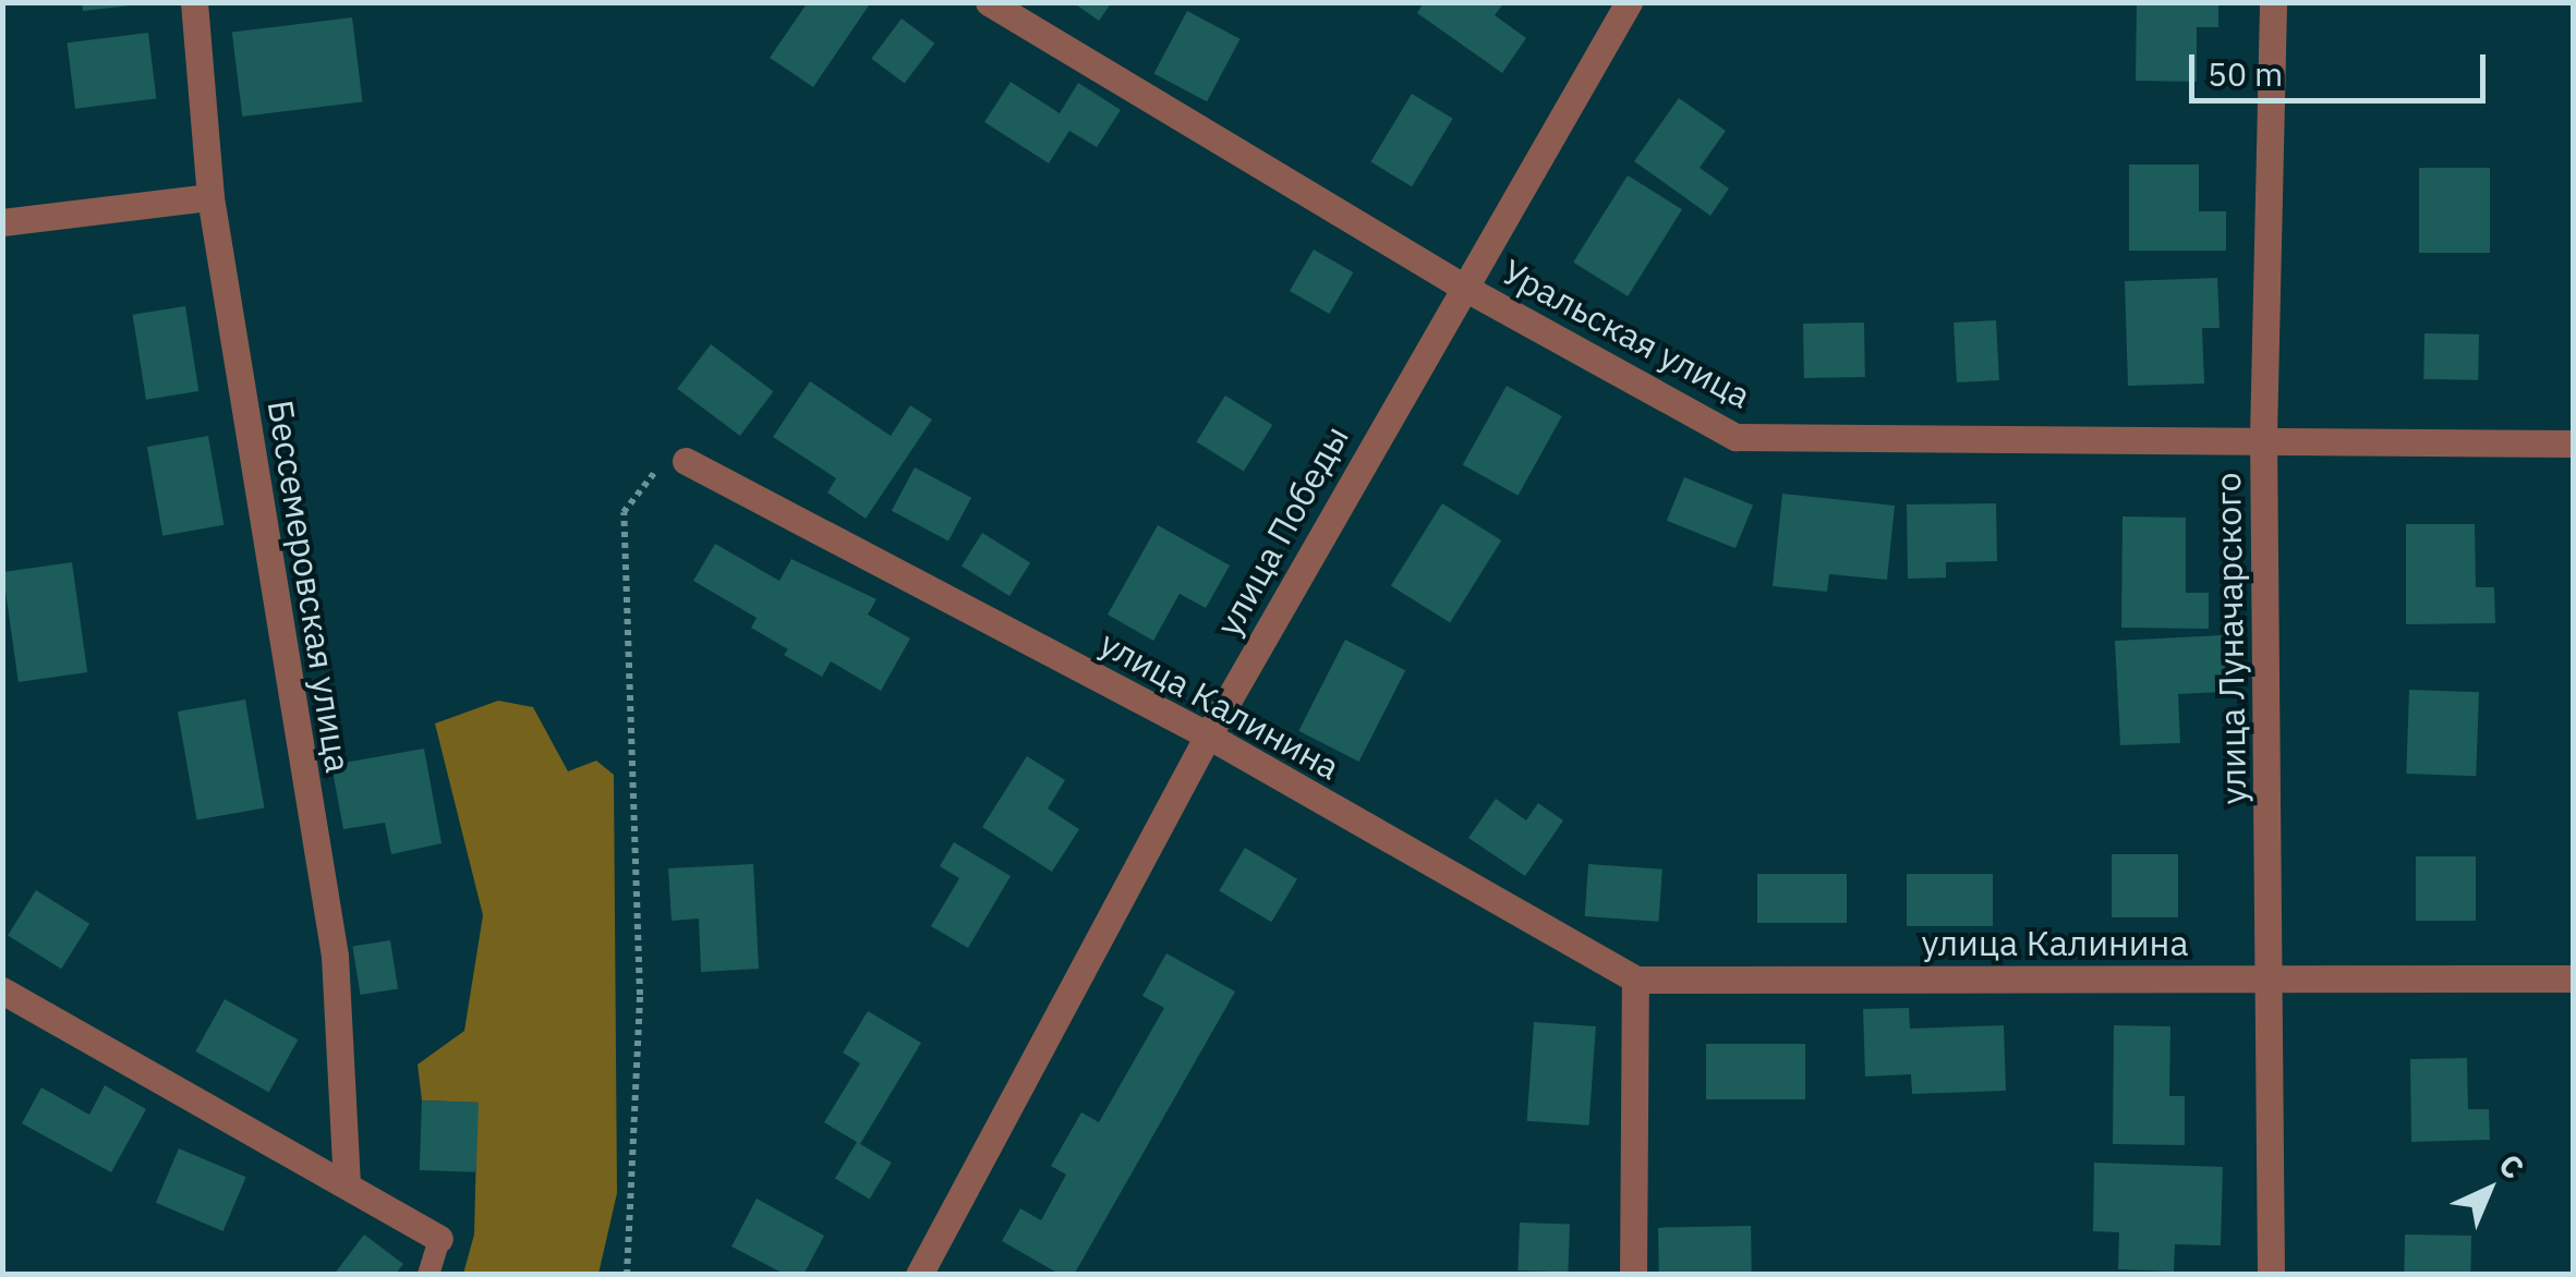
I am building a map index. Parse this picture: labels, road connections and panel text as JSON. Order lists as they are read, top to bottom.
{
  "streets": {
    "street": [
      "Уральская улица",
      "улица Победы",
      "Бессемеровская улица",
      "улица Луначарского",
      "улица Калинина"
    ]
  },
  "crossings": [
    ["Уральская улица", "улица Победы"],
    ["Уральская улица", "улица Луначарского"],
    ["улица Победы", "улица Калинина"],
    ["улица Луначарского", "улица Калинина"]
  ],
  "scale_bar": "50 m",
  "north": "top right"
}
